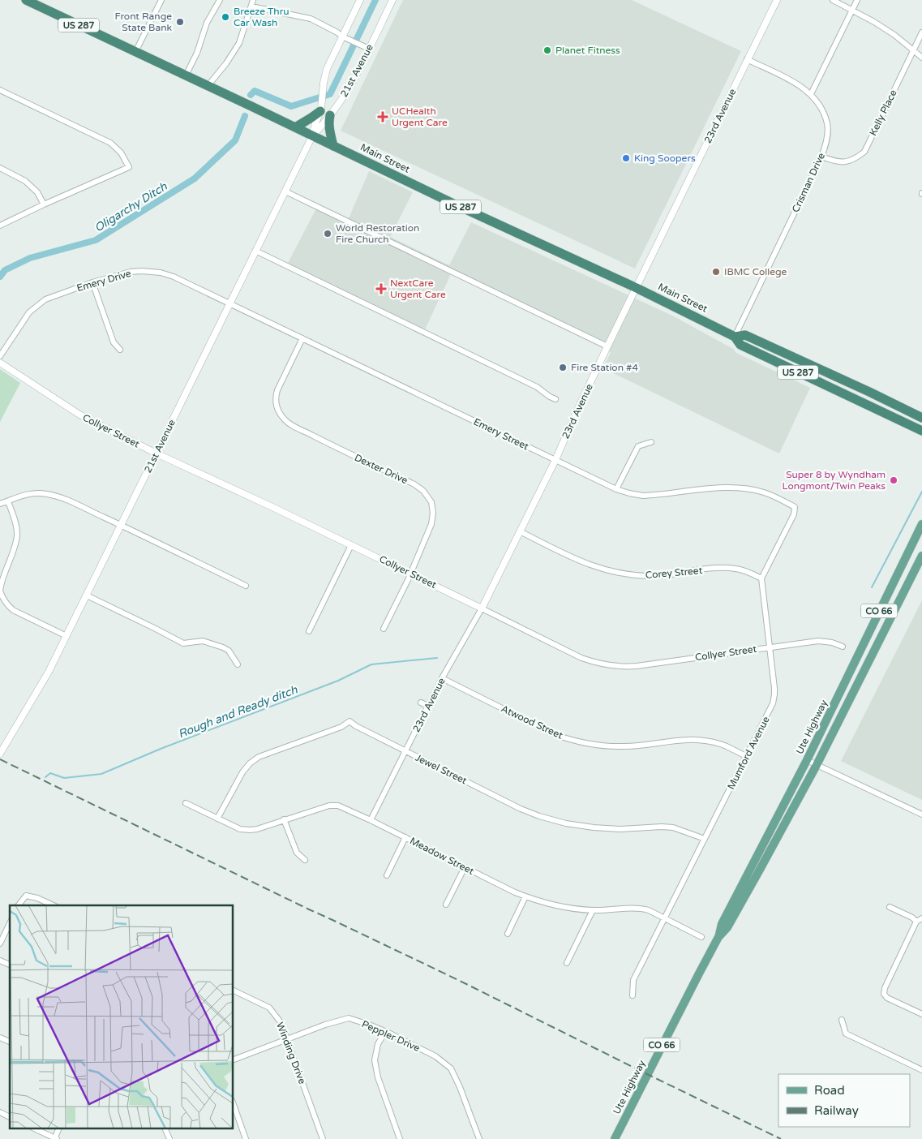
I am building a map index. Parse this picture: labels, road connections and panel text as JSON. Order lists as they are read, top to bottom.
{
  "streets": {
    "highway": ["US 287", "Main Street"],
    "main road": ["CO 66", "Ute Highway"],
    "street": [
      "21st Avenue",
      "Kelly Place",
      "23rd Avenue",
      "Crisman Drive",
      "Emery Drive",
      "Collyer Street",
      "Emery Street",
      "Dexter Drive",
      "Corey Street",
      "Atwood Street",
      "Mumford Avenue",
      "Jewel Street",
      "Meadow Street",
      "Peppler Drive",
      "Winding Drive"
    ]
  },
  "crossings": [
    ["21st Avenue", "Main Street"],
    ["21st Avenue", "Emery Drive"],
    ["21st Avenue", "Collyer Street"],
    ["21st Avenue", "Emery Street"],
    ["Kelly Place", "Crisman Drive"],
    ["23rd Avenue", "Main Street"],
    ["23rd Avenue", "Crisman Drive"],
    ["23rd Avenue", "Collyer Street"],
    ["23rd Avenue", "Emery Street"],
    ["23rd Avenue", "Corey Street"],
    ["23rd Avenue", "Atwood Street"],
    ["23rd Avenue", "Jewel Street"],
    ["23rd Avenue", "Meadow Street"],
    ["Main Street", "Crisman Drive"],
    ["Emery Drive", "Emery Street"],
    ["Collyer Street", "Dexter Drive"],
    ["Collyer Street", "Mumford Avenue"],
    ["Emery Street", "Dexter Drive"],
    ["Emery Street", "Corey Street"],
    ["Emery Street", "Mumford Avenue"],
    ["Corey Street", "Mumford Avenue"],
    ["Atwood Street", "Mumford Avenue"],
    ["Mumford Avenue", "Jewel Street"],
    ["Mumford Avenue", "Meadow Street"],
    ["Jewel Street", "Meadow Street"],
    ["Peppler Drive", "Winding Drive"]
  ],
  "water": ["Oligarchy Ditch", "Rough and Ready ditch"],
  "places": {
    "other": [
      "Breeze Thru Car Wash",
      "Front Range State Bank",
      "Planet Fitness",
      "King Soopers",
      "World Restoration Fire Church",
      "IBMC College",
      "Fire Station #4",
      "Super 8 by Wyndham Longmont/Twin Peaks"
    ],
    "health": ["UCHealth Urgent Care", "NextCare Urgent Care"]
  },
  "legend": ["Road", "Railway"]
}
